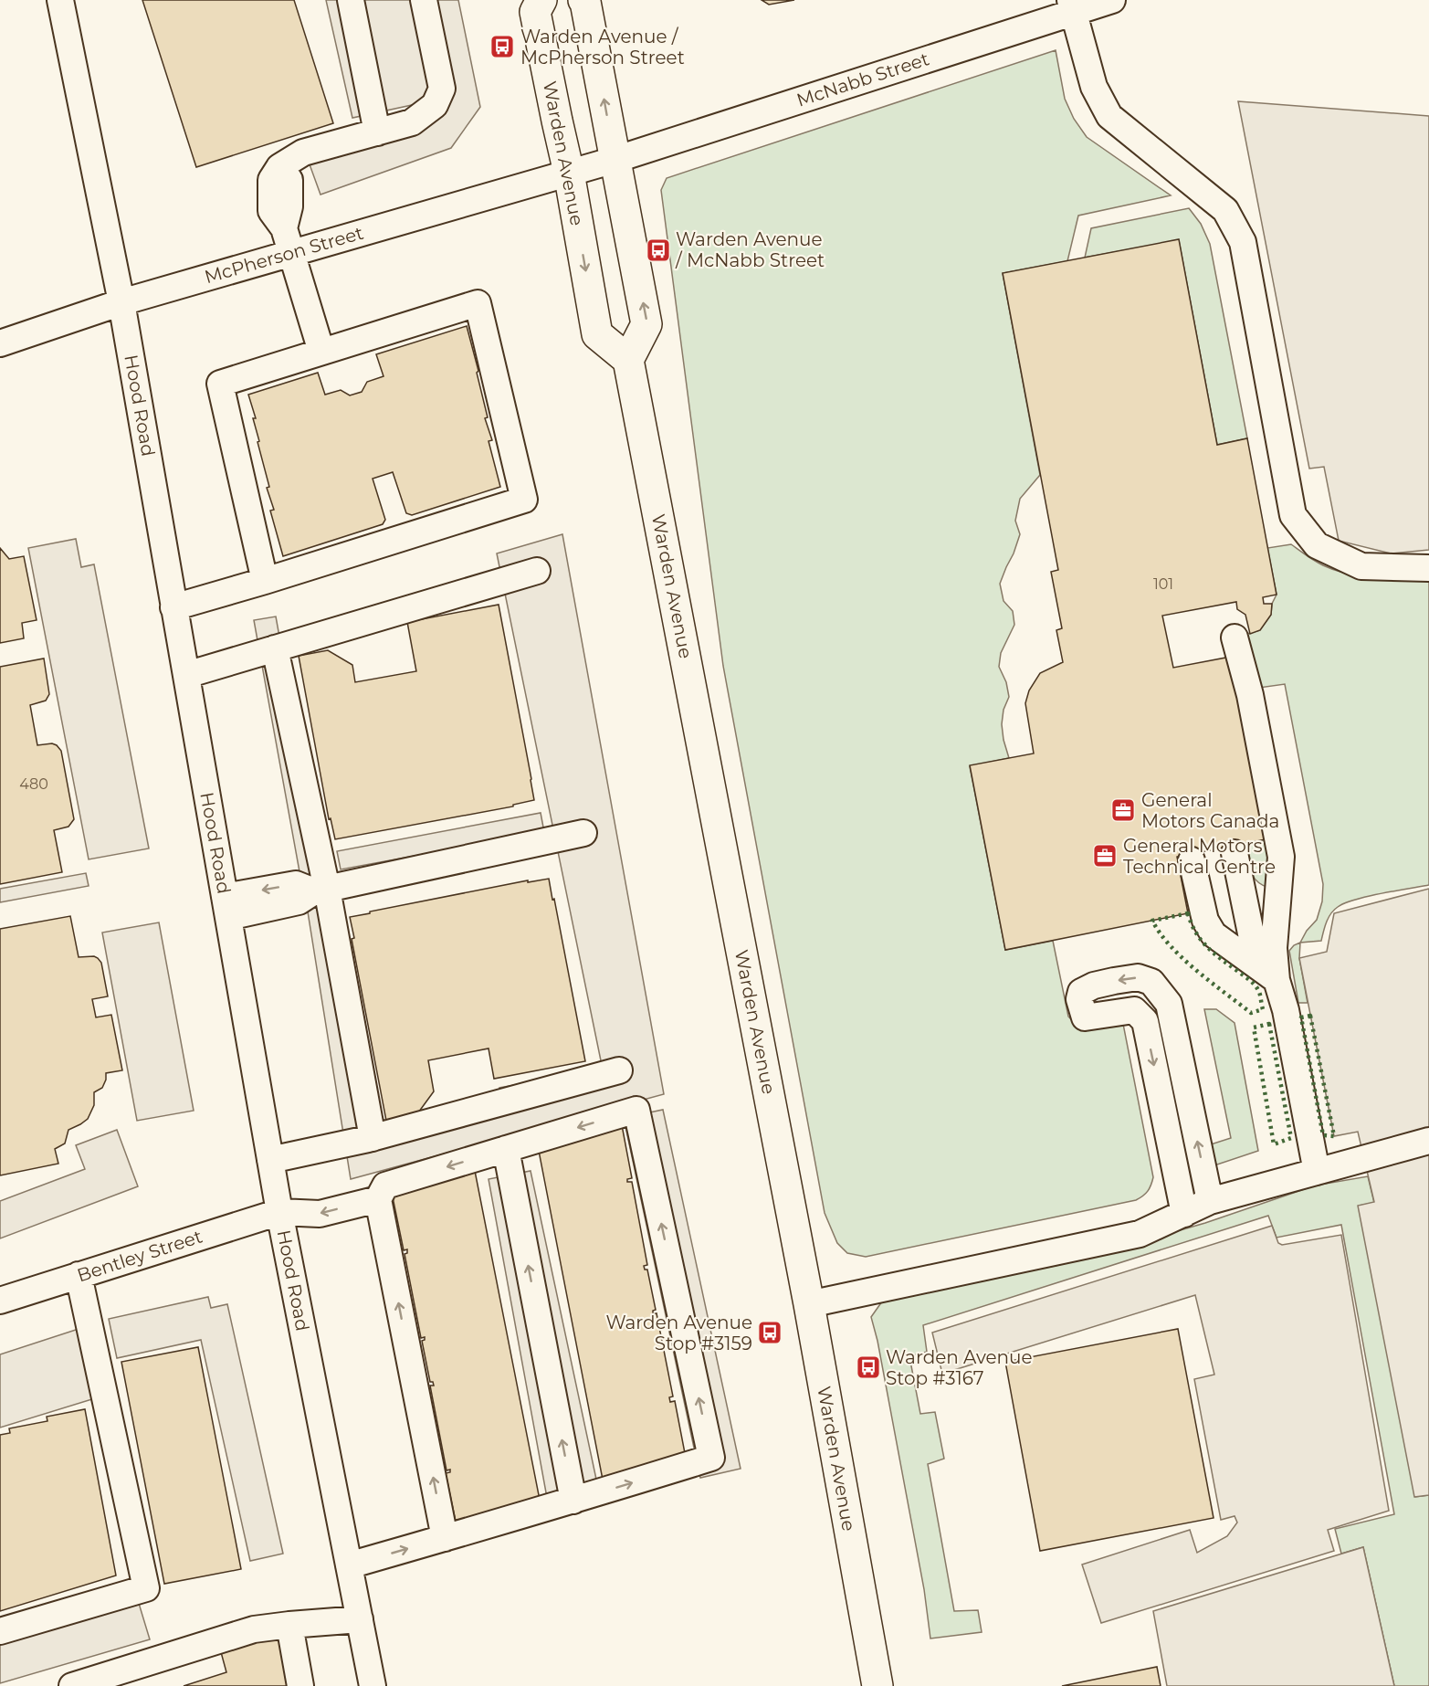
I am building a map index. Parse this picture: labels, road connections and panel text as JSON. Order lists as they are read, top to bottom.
{
  "streets": {
    "main road": ["Warden Avenue"],
    "street": [
      "McNabb Street",
      "McPherson Street",
      "Hood Road",
      "Bentley Street"
    ]
  },
  "crossings": [
    ["McNabb Street", "Warden Avenue"],
    ["McNabb Street", "McPherson Street"],
    ["Warden Avenue", "McPherson Street"],
    ["McPherson Street", "Hood Road"],
    ["Hood Road", "Bentley Street"]
  ],
  "places": {
    "bus stop": [
      "Warden Avenue / McPherson Street",
      "Warden Avenue / McNabb Street",
      "Warden Avenue Stop #3159",
      "Warden Avenue Stop #3167"
    ],
    "office": ["General Motors Canada", "General Motors Technical Centre"]
  },
  "house_numbers": ["101", "480"]
}
